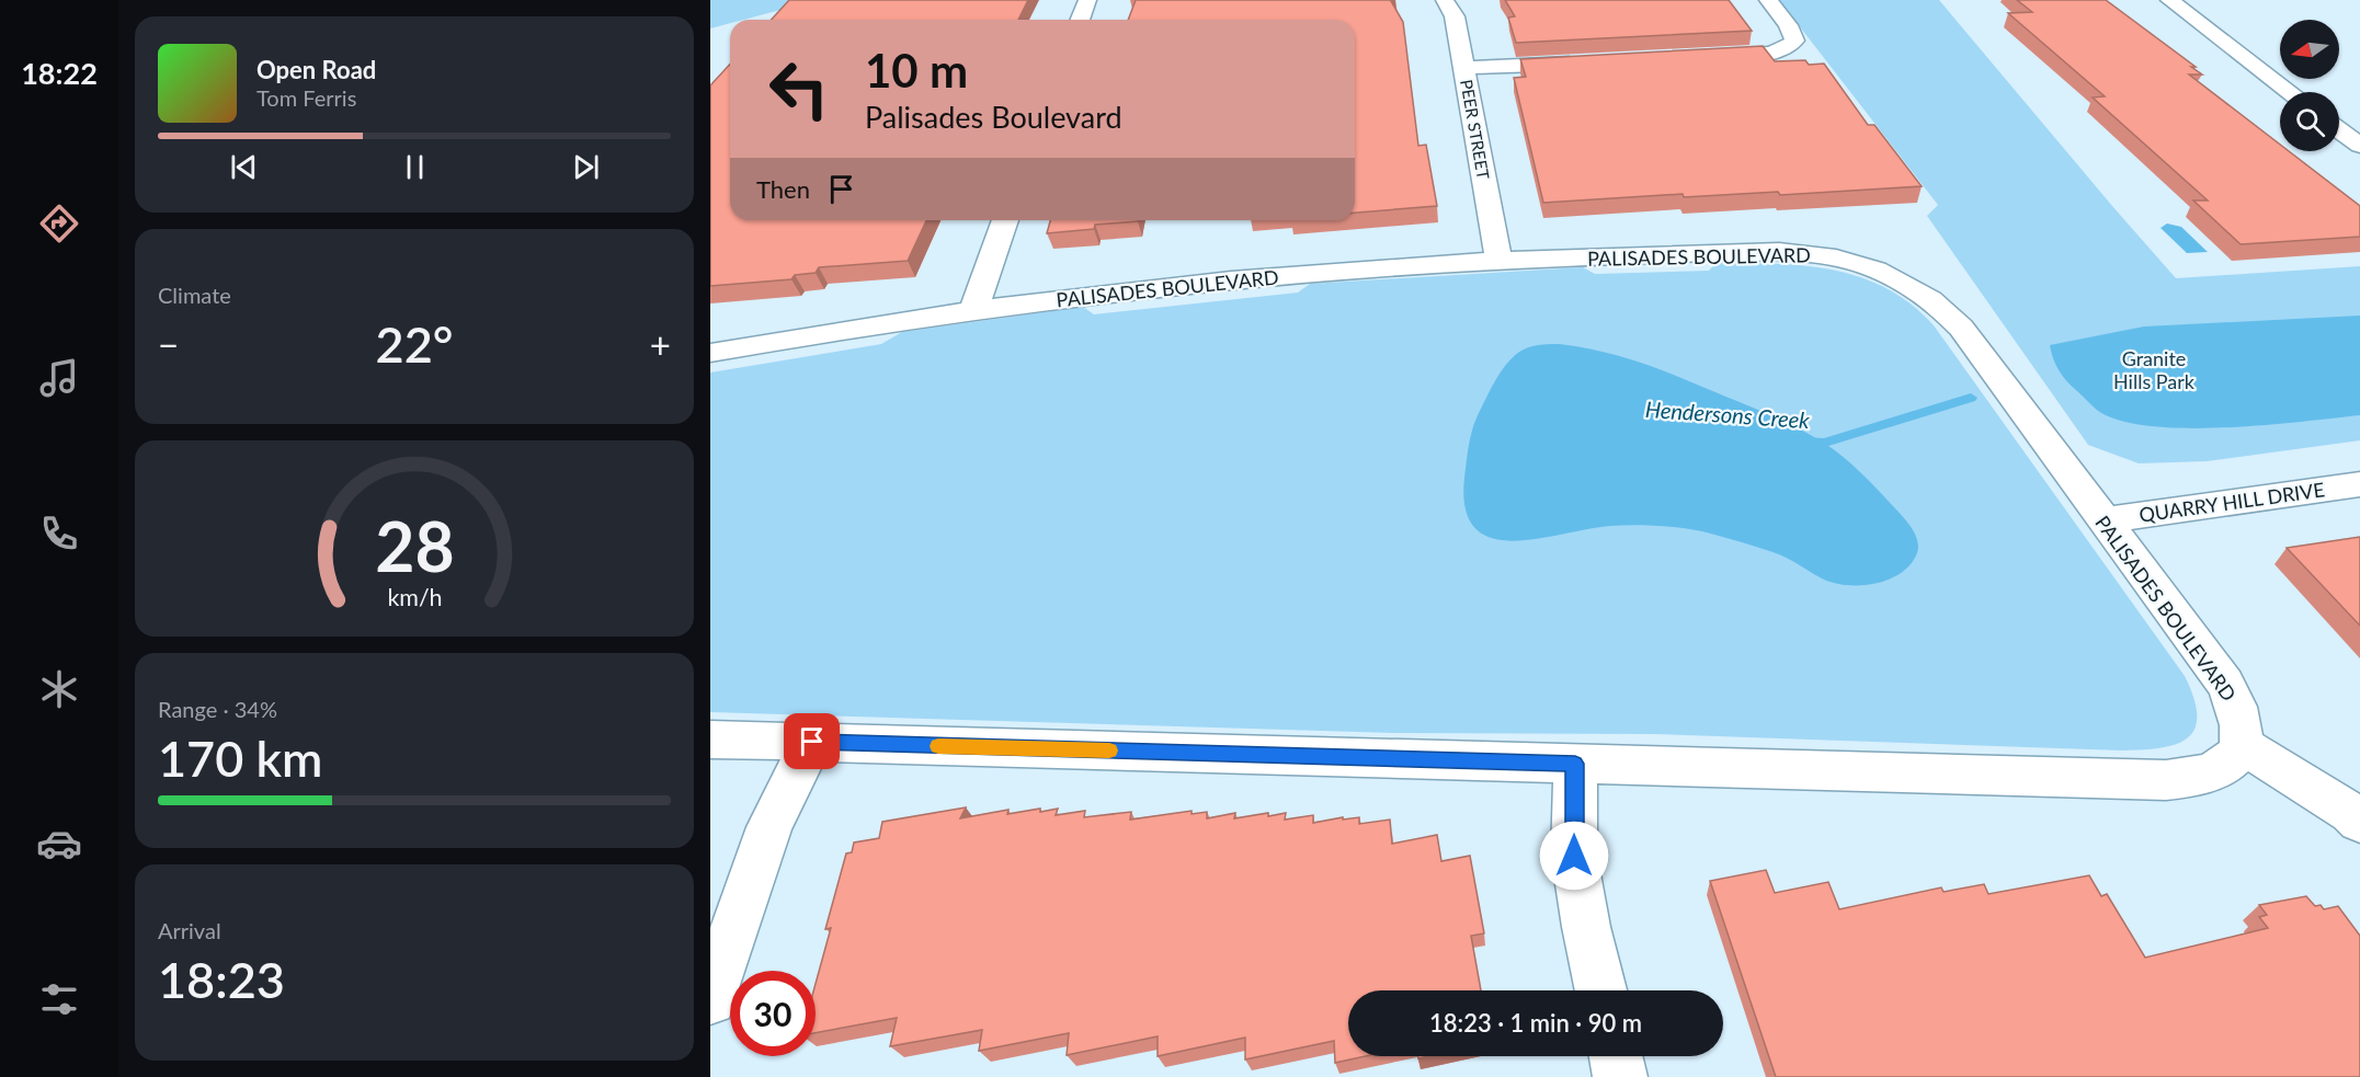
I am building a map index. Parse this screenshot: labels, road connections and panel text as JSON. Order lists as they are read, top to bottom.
{
  "streets": {
    "street": ["PEER STREET", "PALISADES BOULEVARD", "QUARRY HILL DRIVE"]
  },
  "crossings": [
    ["PEER STREET", "PALISADES BOULEVARD"],
    ["PALISADES BOULEVARD", "QUARRY HILL DRIVE"]
  ],
  "water": ["Hendersons Creek"],
  "parks": ["Granite Hills Park"],
  "north": "left",
  "page": {
    "tabs": "18:22",
    "turn": ["10 m", "Palisades Boulevard"],
    "song": ["Open Road", "Tom Ferris"],
    "then": "Then",
    "tile": [
      "Climate",
      ["Range · 34%", "170 km"],
      ["Arrival", "18:23"]
    ],
    "heat": ["−", "22°", "+"],
    "limit": "30",
    "trip": "18:23 · 1 min · 90 m",
    "gauge": ["28", "km/h"]
  }
}
